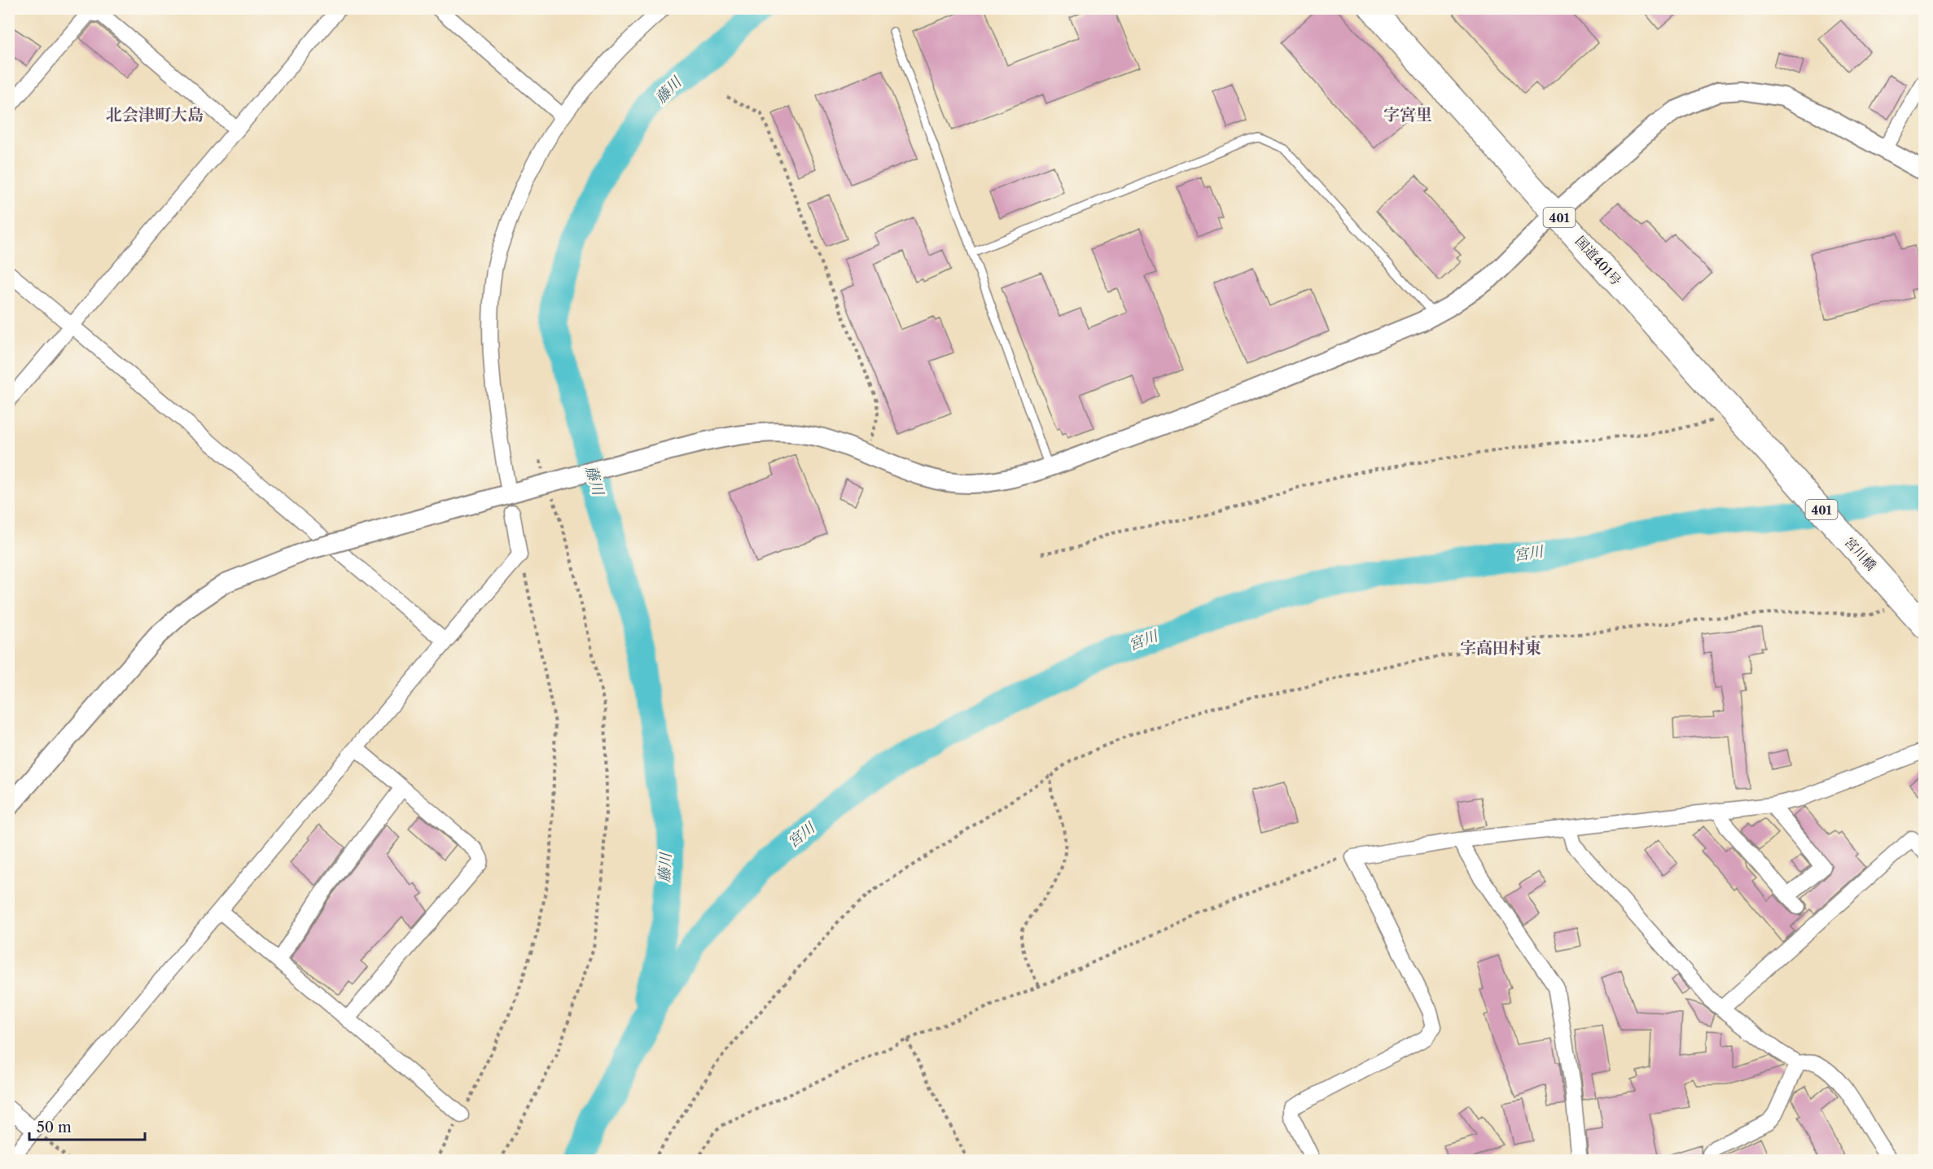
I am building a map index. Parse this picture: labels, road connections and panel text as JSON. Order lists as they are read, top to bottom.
{
  "streets": {
    "highway": ["401", "国道401号", "宮川橋"]
  },
  "crossings": [
    ["401", "宮川橋"],
    ["国道401号", "宮川橋"]
  ],
  "districts": ["北会津町大島", "字宮里", "字高田村東"],
  "water": ["藤川", "宮川"],
  "scale_bar": "50 m"
}
